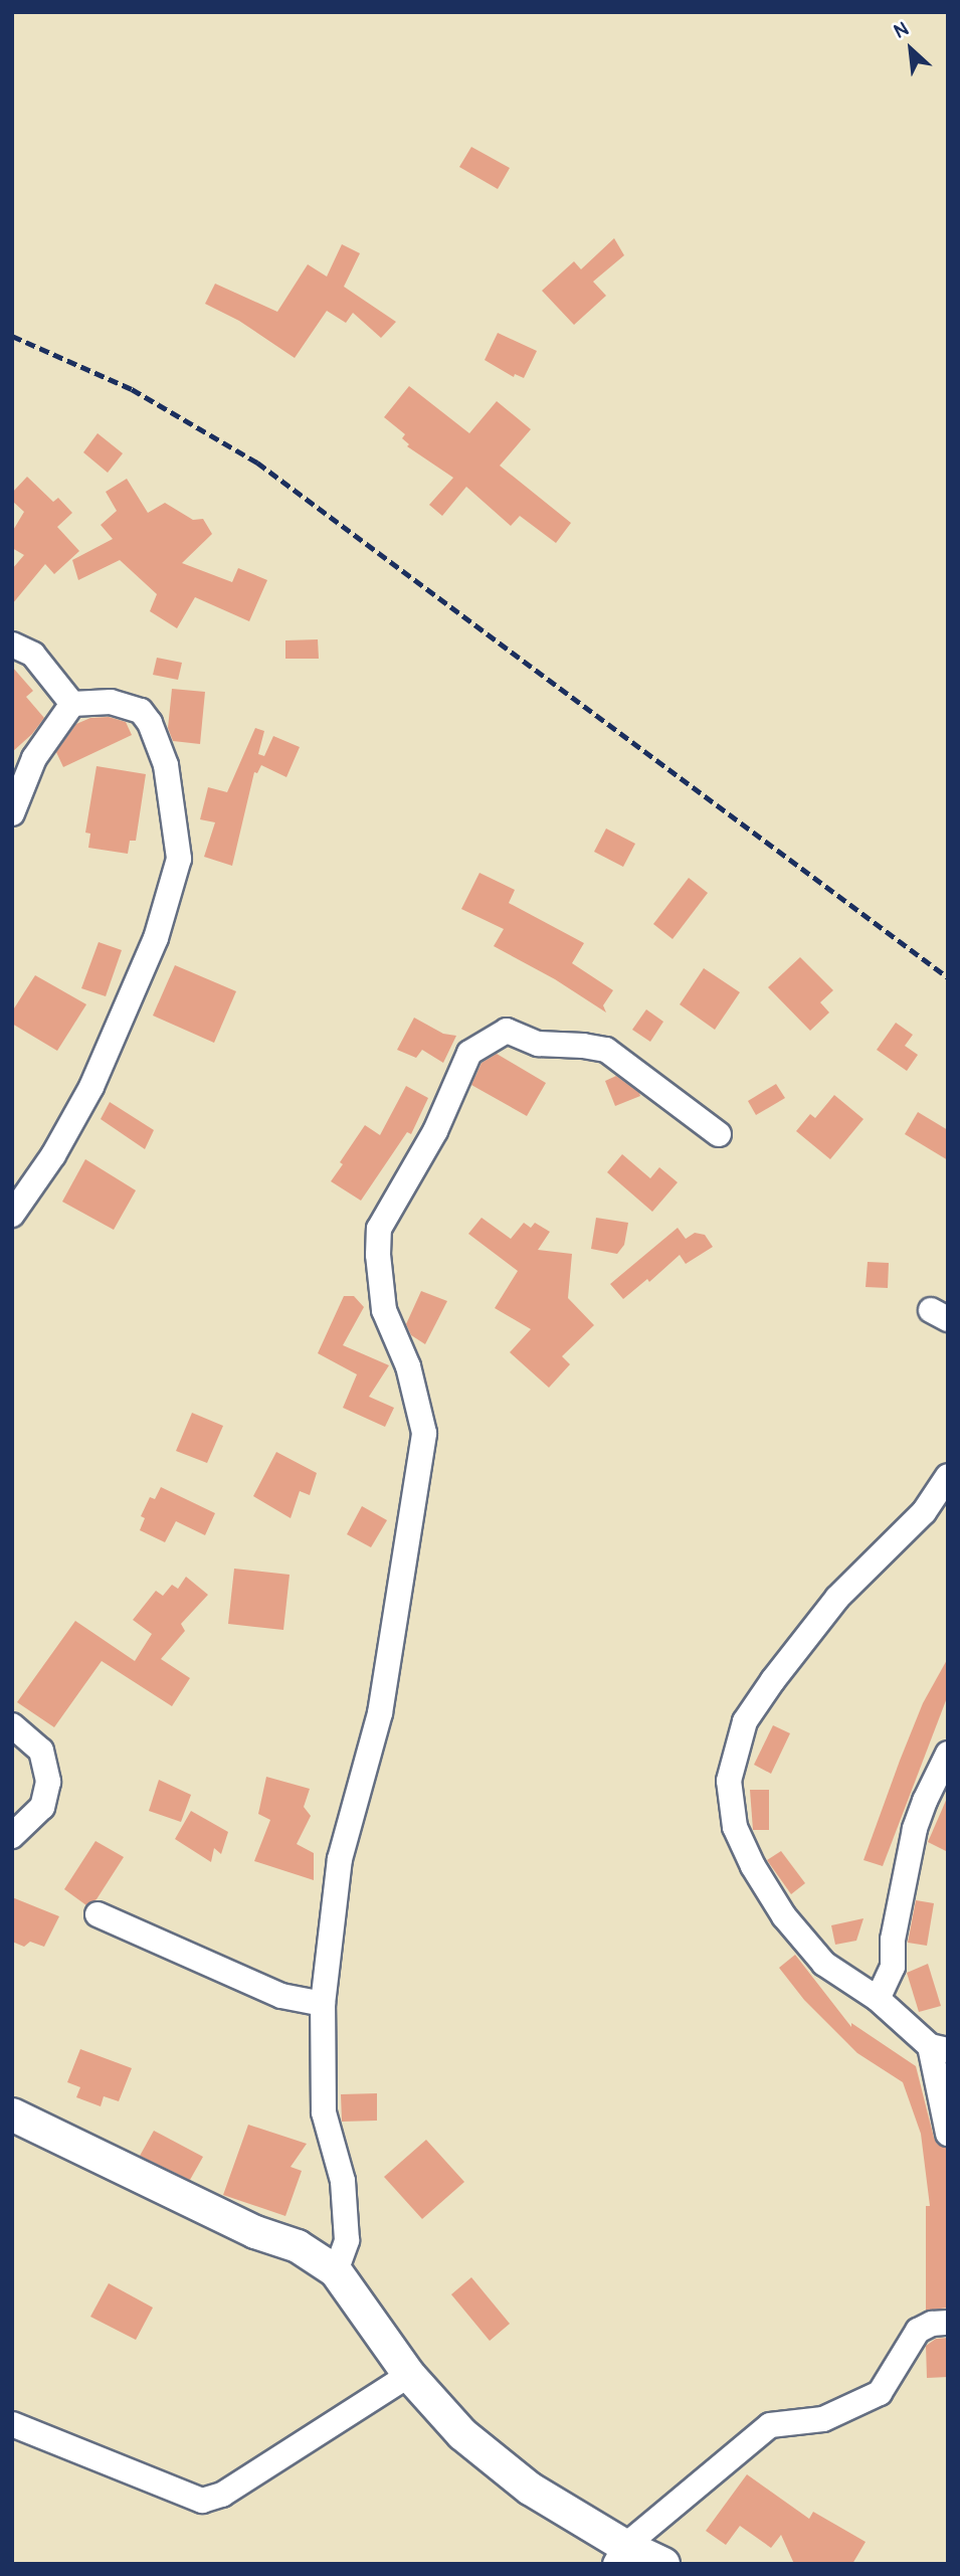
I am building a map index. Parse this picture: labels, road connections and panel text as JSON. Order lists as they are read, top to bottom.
{
  "north": "top left"
}
